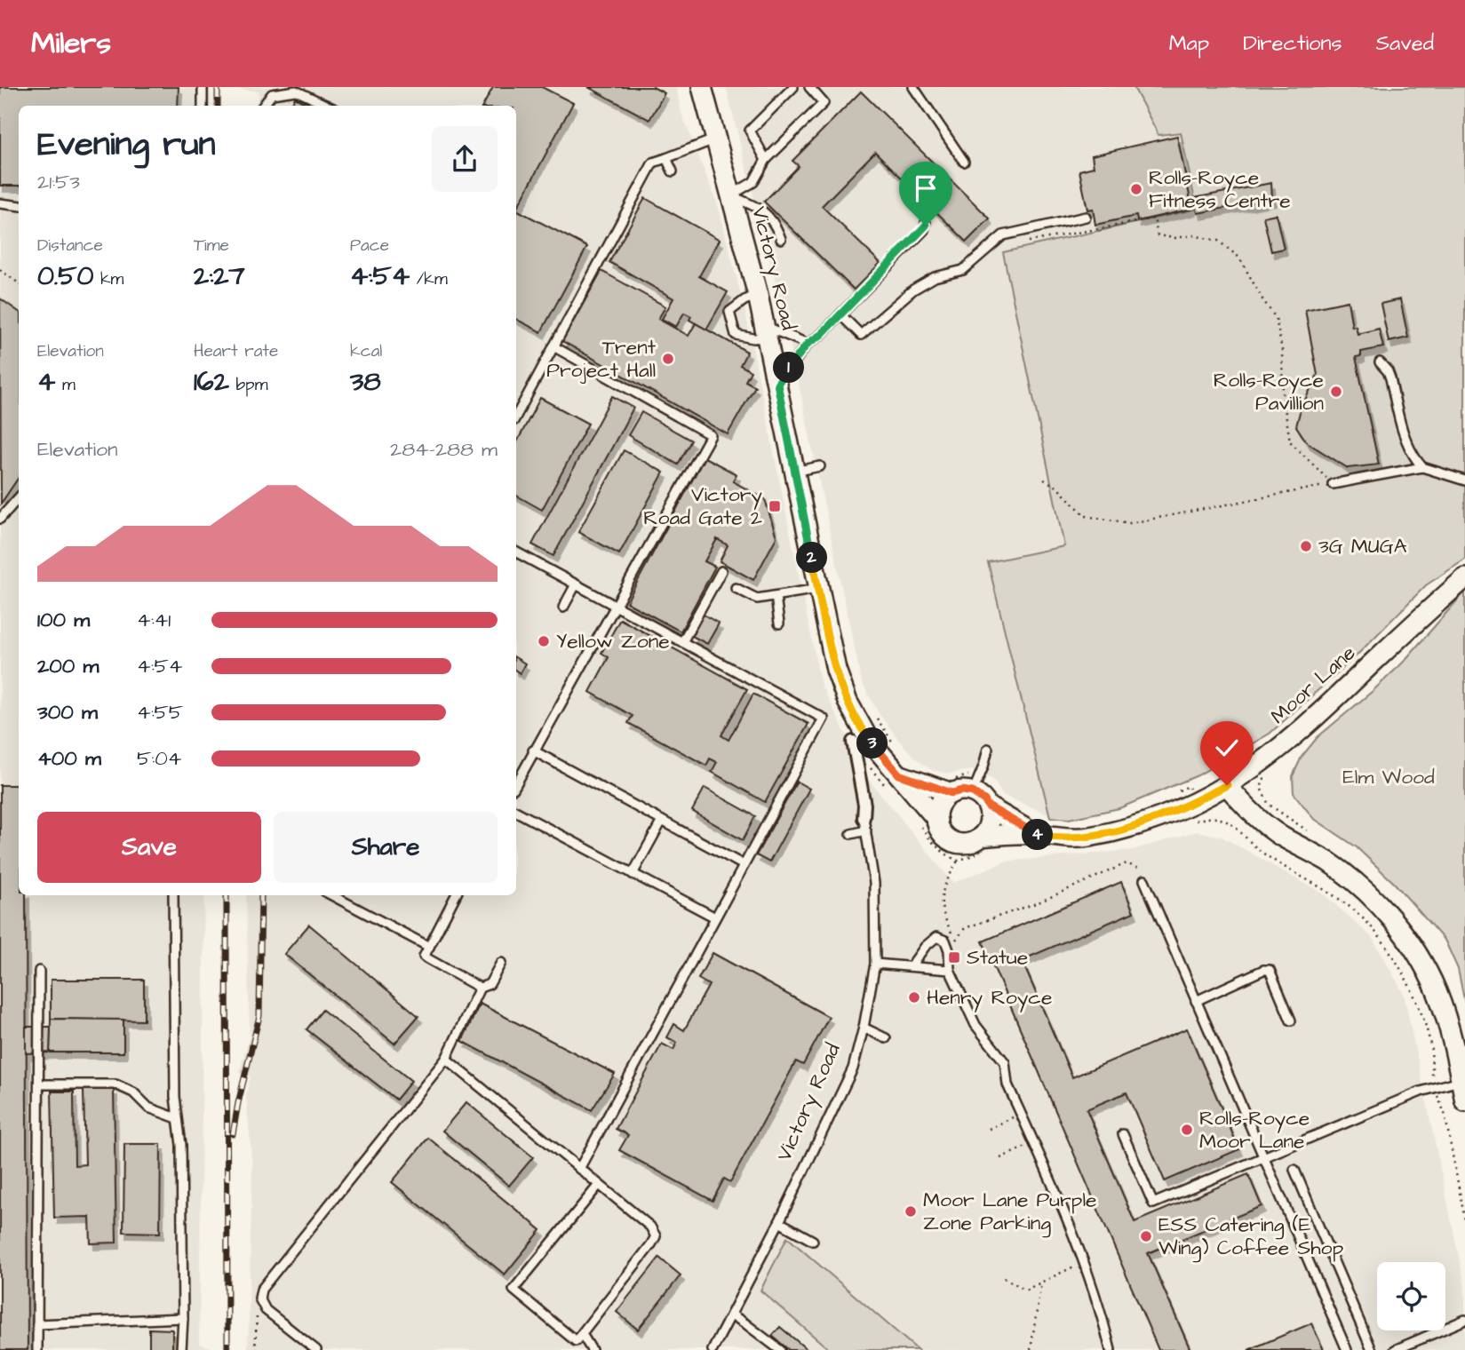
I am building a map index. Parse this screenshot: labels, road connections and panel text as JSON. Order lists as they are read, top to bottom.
{
  "streets": {
    "street": ["Victory Road", "Moor Lane"]
  },
  "crossings": [
    ["Victory Road", "Moor Lane"]
  ],
  "parks": ["Elm Wood"],
  "places": {
    "other": [
      "Rolls-Royce Fitness Centre",
      "Trent Project Hall",
      "Rolls-Royce Pavillion",
      "3G MUGA",
      "Yellow Zone",
      "Henry Royce",
      "Rolls-Royce Moor Lane",
      "Moor Lane Purple Zone Parking",
      "ESS Catering (E Wing) Coffee Shop"
    ],
    "transit": ["Victory Road Gate 2", "Statue"]
  },
  "page": {
    "header": "Milers",
    "nav": ["Map", "Directions", "Saved"],
    "heading": ["Evening run", "21:53"],
    "stats": [
      ["Distance", "0.50 km"],
      ["Time", "2:27"],
      ["Pace", "4:54 /km"],
      ["Elevation", "4 m"],
      ["Heart rate", "162 bpm"],
      ["kcal", "38"]
    ],
    "pins": [
      "1",
      "2",
      "3",
      "4"
    ],
    "chart": ["Elevation", "284–288 m"],
    "list": [
      {
        "name": "100 m",
        "note": "4:41"
      },
      {
        "name": "200 m",
        "note": "4:54"
      },
      {
        "name": "300 m",
        "note": "4:55"
      },
      {
        "name": "400 m",
        "note": "5:04"
      }
    ],
    "buttons": ["Save", "Share"]
  }
}
